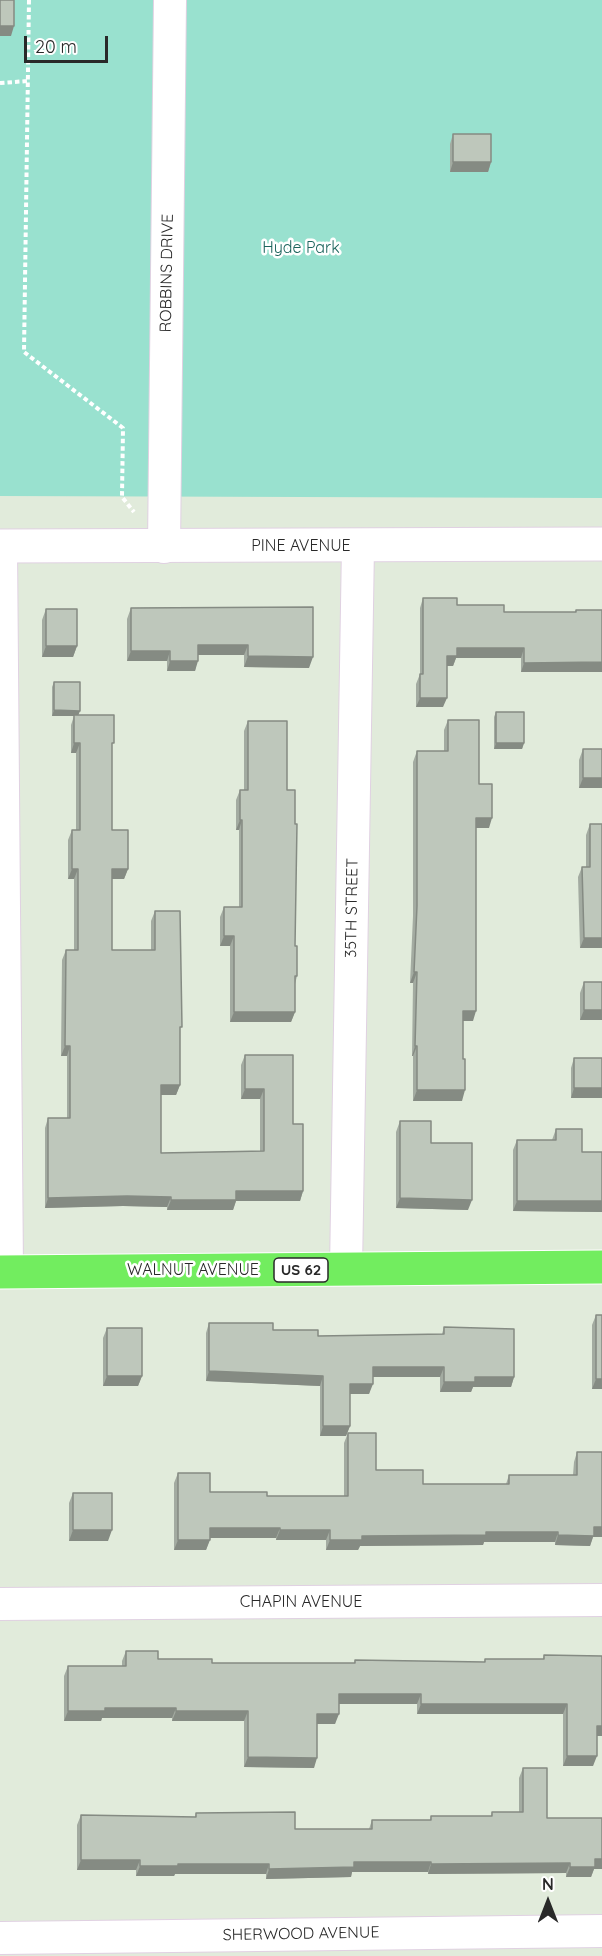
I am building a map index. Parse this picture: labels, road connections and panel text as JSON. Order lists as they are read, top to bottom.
{
  "streets": {
    "main road": ["PINE AVENUE", "WALNUT AVENUE", "US 62"],
    "street": [
      "ROBBINS DRIVE",
      "35TH STREET",
      "CHAPIN AVENUE",
      "SHERWOOD AVENUE"
    ]
  },
  "crossings": [
    ["ROBBINS DRIVE", "PINE AVENUE"],
    ["PINE AVENUE", "35TH STREET"],
    ["35TH STREET", "WALNUT AVENUE"]
  ],
  "parks": ["Hyde Park"],
  "scale_bar": "20 m",
  "north": "top"
}
